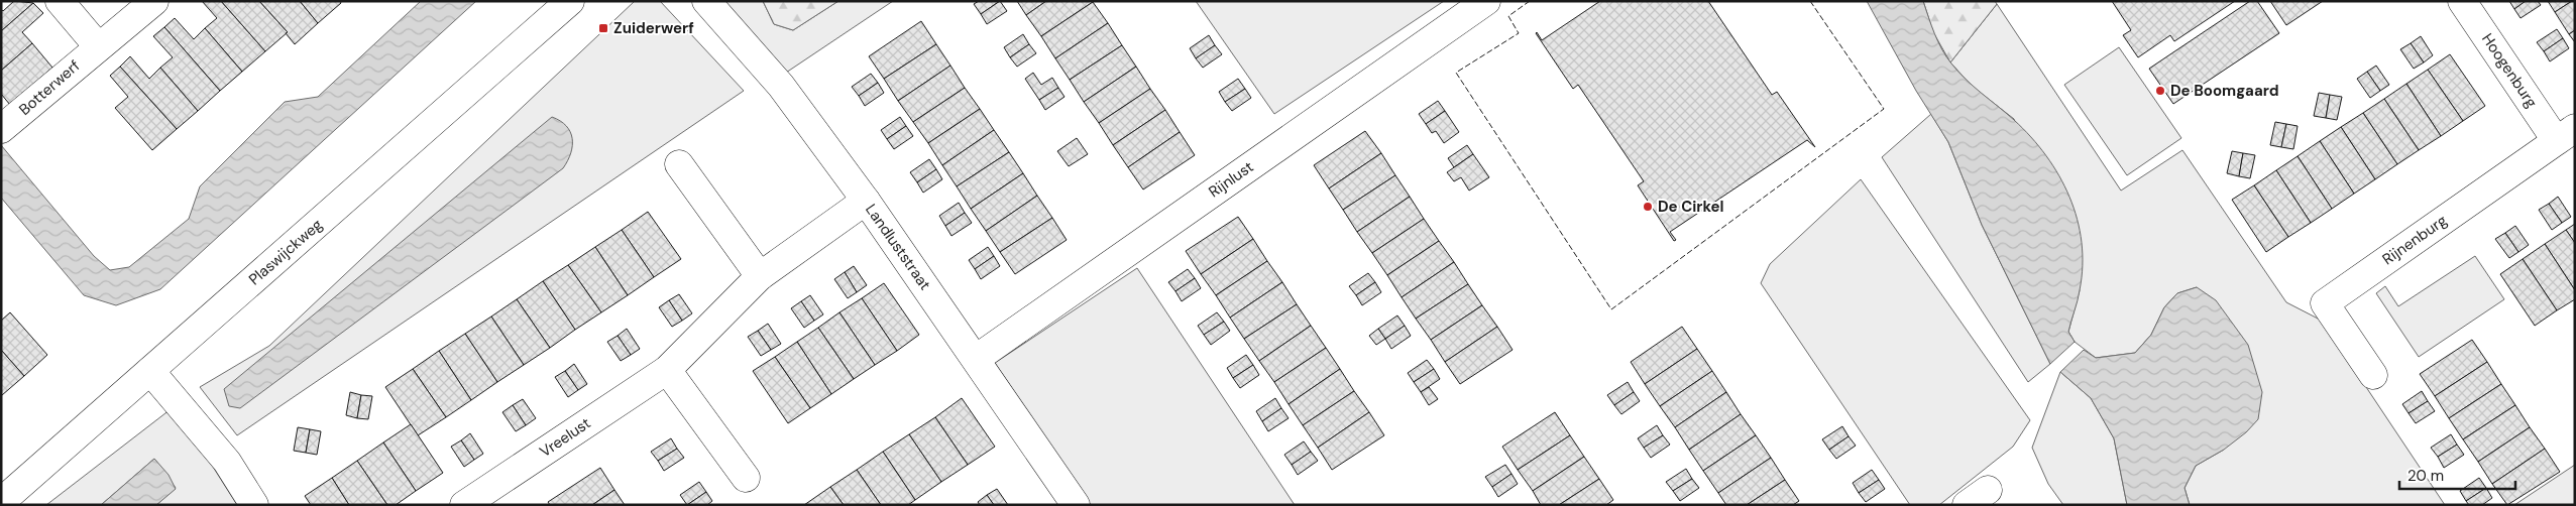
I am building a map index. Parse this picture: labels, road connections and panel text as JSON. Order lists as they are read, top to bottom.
{
  "streets": {
    "street": [
      "Hoogenburg",
      "Botterwerf",
      "Rijnlust",
      "Rijnenburg",
      "Landluststraat",
      "Plaswijckweg",
      "Vreelust"
    ]
  },
  "crossings": [
    ["Hoogenburg", "Rijnenburg"],
    ["Rijnlust", "Landluststraat"],
    ["Landluststraat", "Vreelust"]
  ],
  "places": {
    "transit": ["Zuiderwerf"],
    "other": ["De Boomgaard", "De Cirkel"]
  },
  "scale_bar": "20 m"
}
